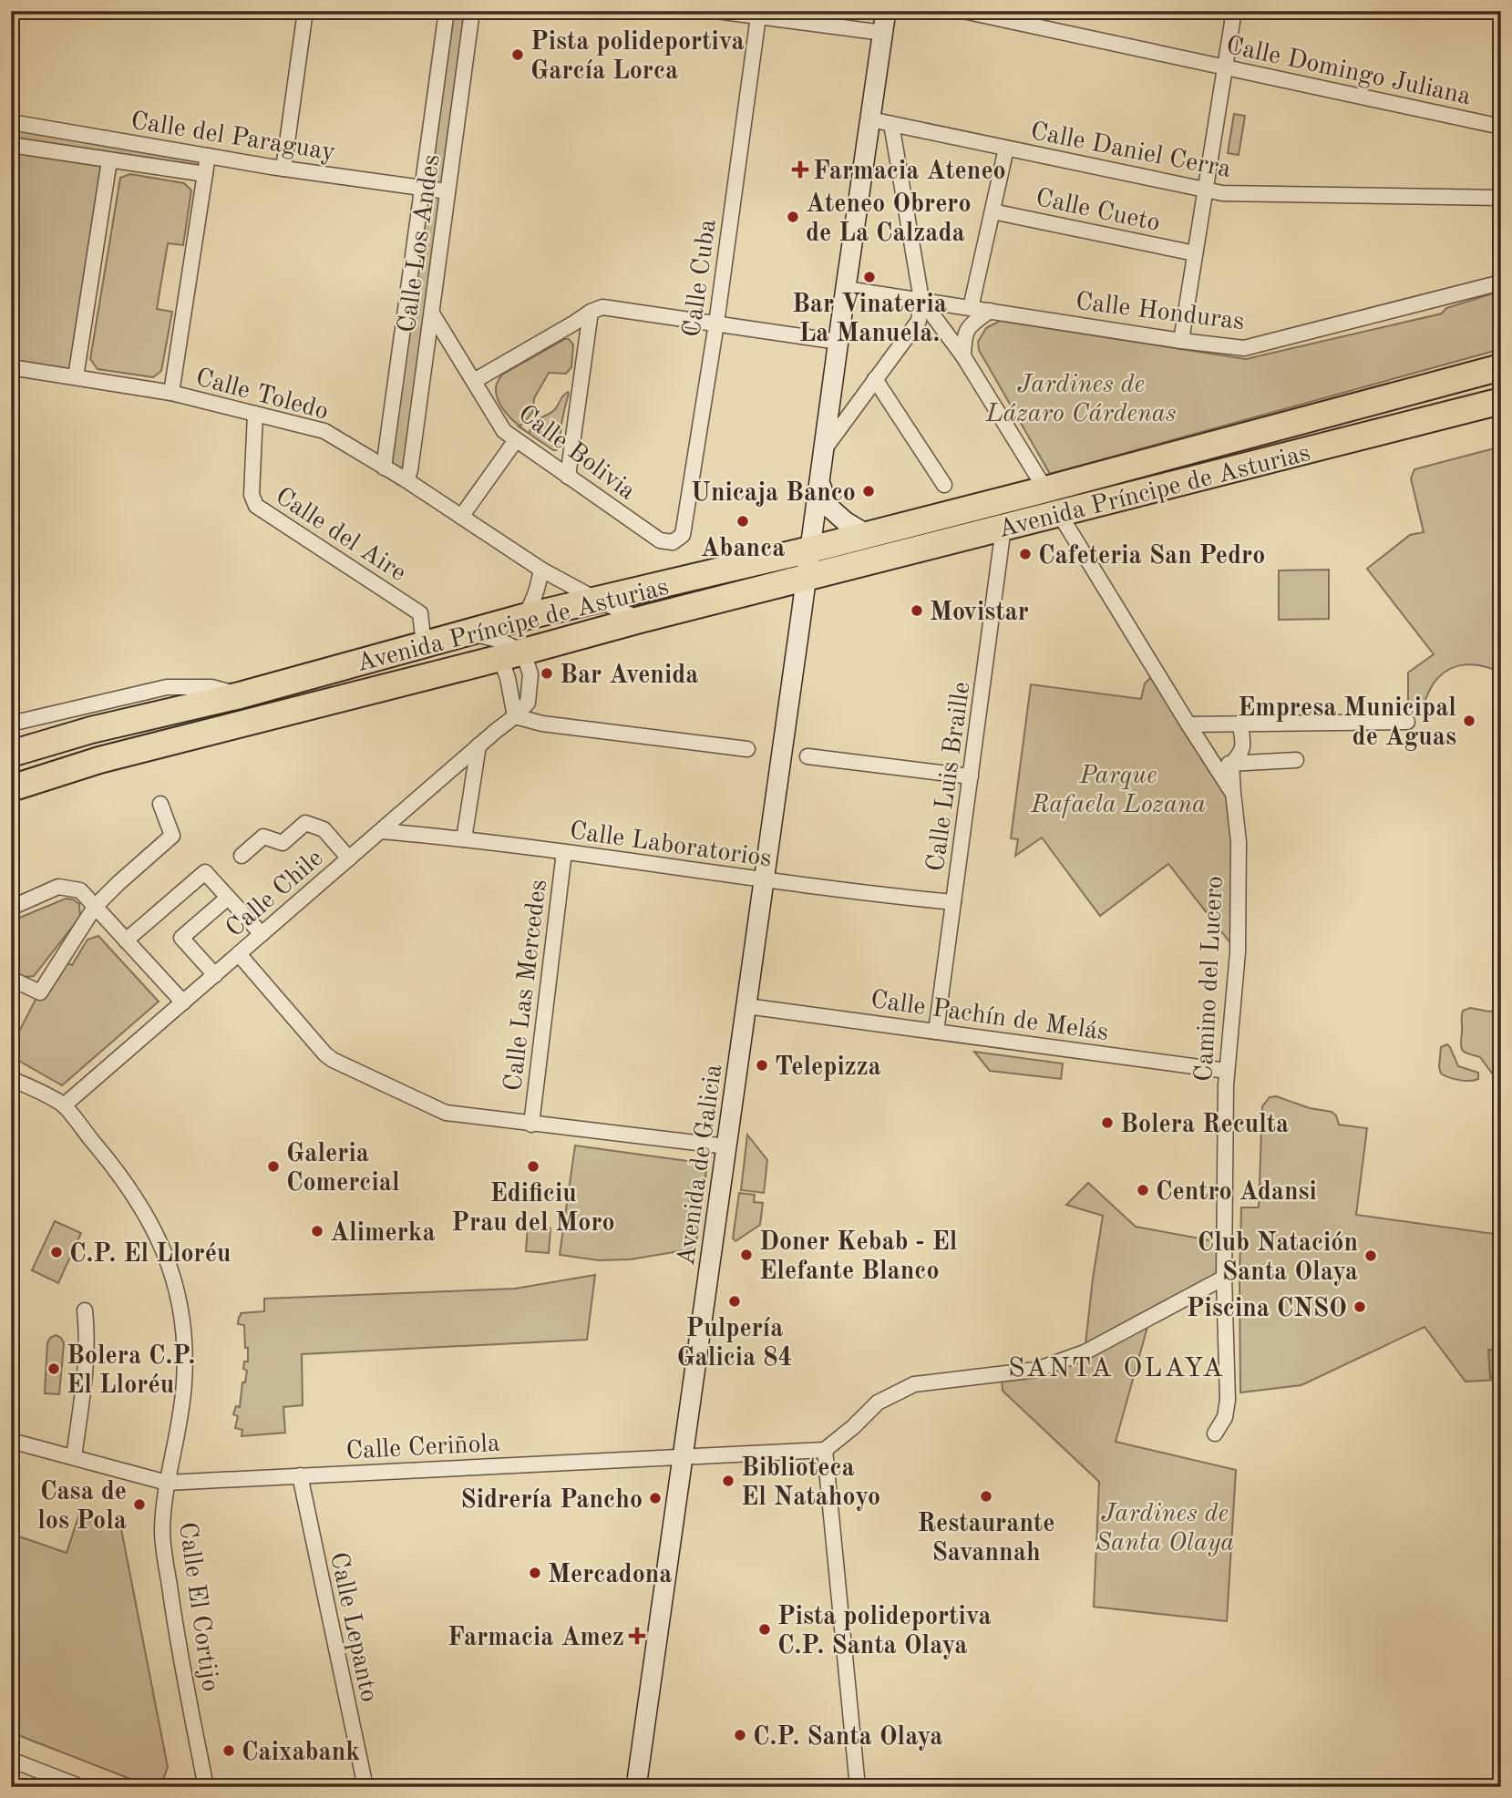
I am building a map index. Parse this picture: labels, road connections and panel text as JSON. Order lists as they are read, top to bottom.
{
  "streets": {
    "highway": ["Avenida Príncipe de Asturias"],
    "street": [
      "Calle Domingo Juliana",
      "Calle del Paraguay",
      "Calle Daniel Cerra",
      "Calle Cueto",
      "Calle Los Andes",
      "Calle Cuba",
      "Calle Honduras",
      "Calle Toledo",
      "Calle Bolivia",
      "Calle del Aire",
      "Calle Luis Braille",
      "Calle Laboratorios",
      "Calle Chile",
      "Camino del Lucero",
      "Calle Las Mercedes",
      "Calle Pachín de Melás",
      "Avenida de Galicia",
      "Calle Ceriñola",
      "Calle El Cortijo",
      "Calle Lepanto"
    ]
  },
  "crossings": [
    ["Calle del Paraguay", "Calle Los Andes"],
    ["Calle Daniel Cerra", "Avenida de Galicia"],
    ["Calle Los Andes", "Calle Toledo"],
    ["Calle Los Andes", "Calle Bolivia"],
    ["Calle Cuba", "Calle Bolivia"],
    ["Calle Honduras", "Camino del Lucero"],
    ["Calle Honduras", "Avenida de Galicia"],
    ["Calle Toledo", "Avenida Príncipe de Asturias"],
    ["Calle Toledo", "Calle del Aire"],
    ["Avenida Príncipe de Asturias", "Calle del Aire"],
    ["Avenida Príncipe de Asturias", "Calle Luis Braille"],
    ["Avenida Príncipe de Asturias", "Calle Chile"],
    ["Avenida Príncipe de Asturias", "Camino del Lucero"],
    ["Avenida Príncipe de Asturias", "Avenida de Galicia"],
    ["Calle Luis Braille", "Calle Laboratorios"],
    ["Calle Luis Braille", "Calle Pachín de Melás"],
    ["Calle Laboratorios", "Calle Chile"],
    ["Calle Laboratorios", "Calle Las Mercedes"],
    ["Calle Laboratorios", "Avenida de Galicia"],
    ["Calle Chile", "Calle El Cortijo"],
    ["Camino del Lucero", "Calle Pachín de Melás"],
    ["Calle Pachín de Melás", "Avenida de Galicia"],
    ["Avenida de Galicia", "Calle Ceriñola"],
    ["Calle Ceriñola", "Calle El Cortijo"],
    ["Calle Ceriñola", "Calle Lepanto"]
  ],
  "districts": ["SANTA OLAYA"],
  "parks": ["Jardines de Lázaro Cárdenas", "Parque Rafaela Lozana", "Jardines de Santa Olaya"],
  "places": {
    "other": [
      "Pista polideportiva García Lorca",
      "Ateneo Obrero de La Calzada",
      "Bar Vinateria La Manuela.",
      "Unicaja Banco",
      "Abanca",
      "Cafeteria San Pedro",
      "Movistar",
      "Bar Avenida",
      "Empresa Municipal de Aguas",
      "Telepizza",
      "Bolera Reculta",
      "Galeria Comercial",
      "Edificiu Prau del Moro",
      "Centro Adansi",
      "Alimerka",
      "C.P. El Lloréu",
      "Doner Kebab - El Elefante Blanco",
      "Club Natación Santa Olaya",
      "Pulpería Galicia 84",
      "Piscina CNSO",
      "Bolera C.P. El Lloréu",
      "Biblioteca El Natahoyo",
      "Restaurante Savannah",
      "Sidrería Pancho",
      "Casa de los Pola",
      "Mercadona",
      "Pista polideportiva C.P. Santa Olaya",
      "C.P. Santa Olaya",
      "Caixabank"
    ],
    "health": ["Farmacia Ateneo", "Farmacia Amez"]
  }
}
